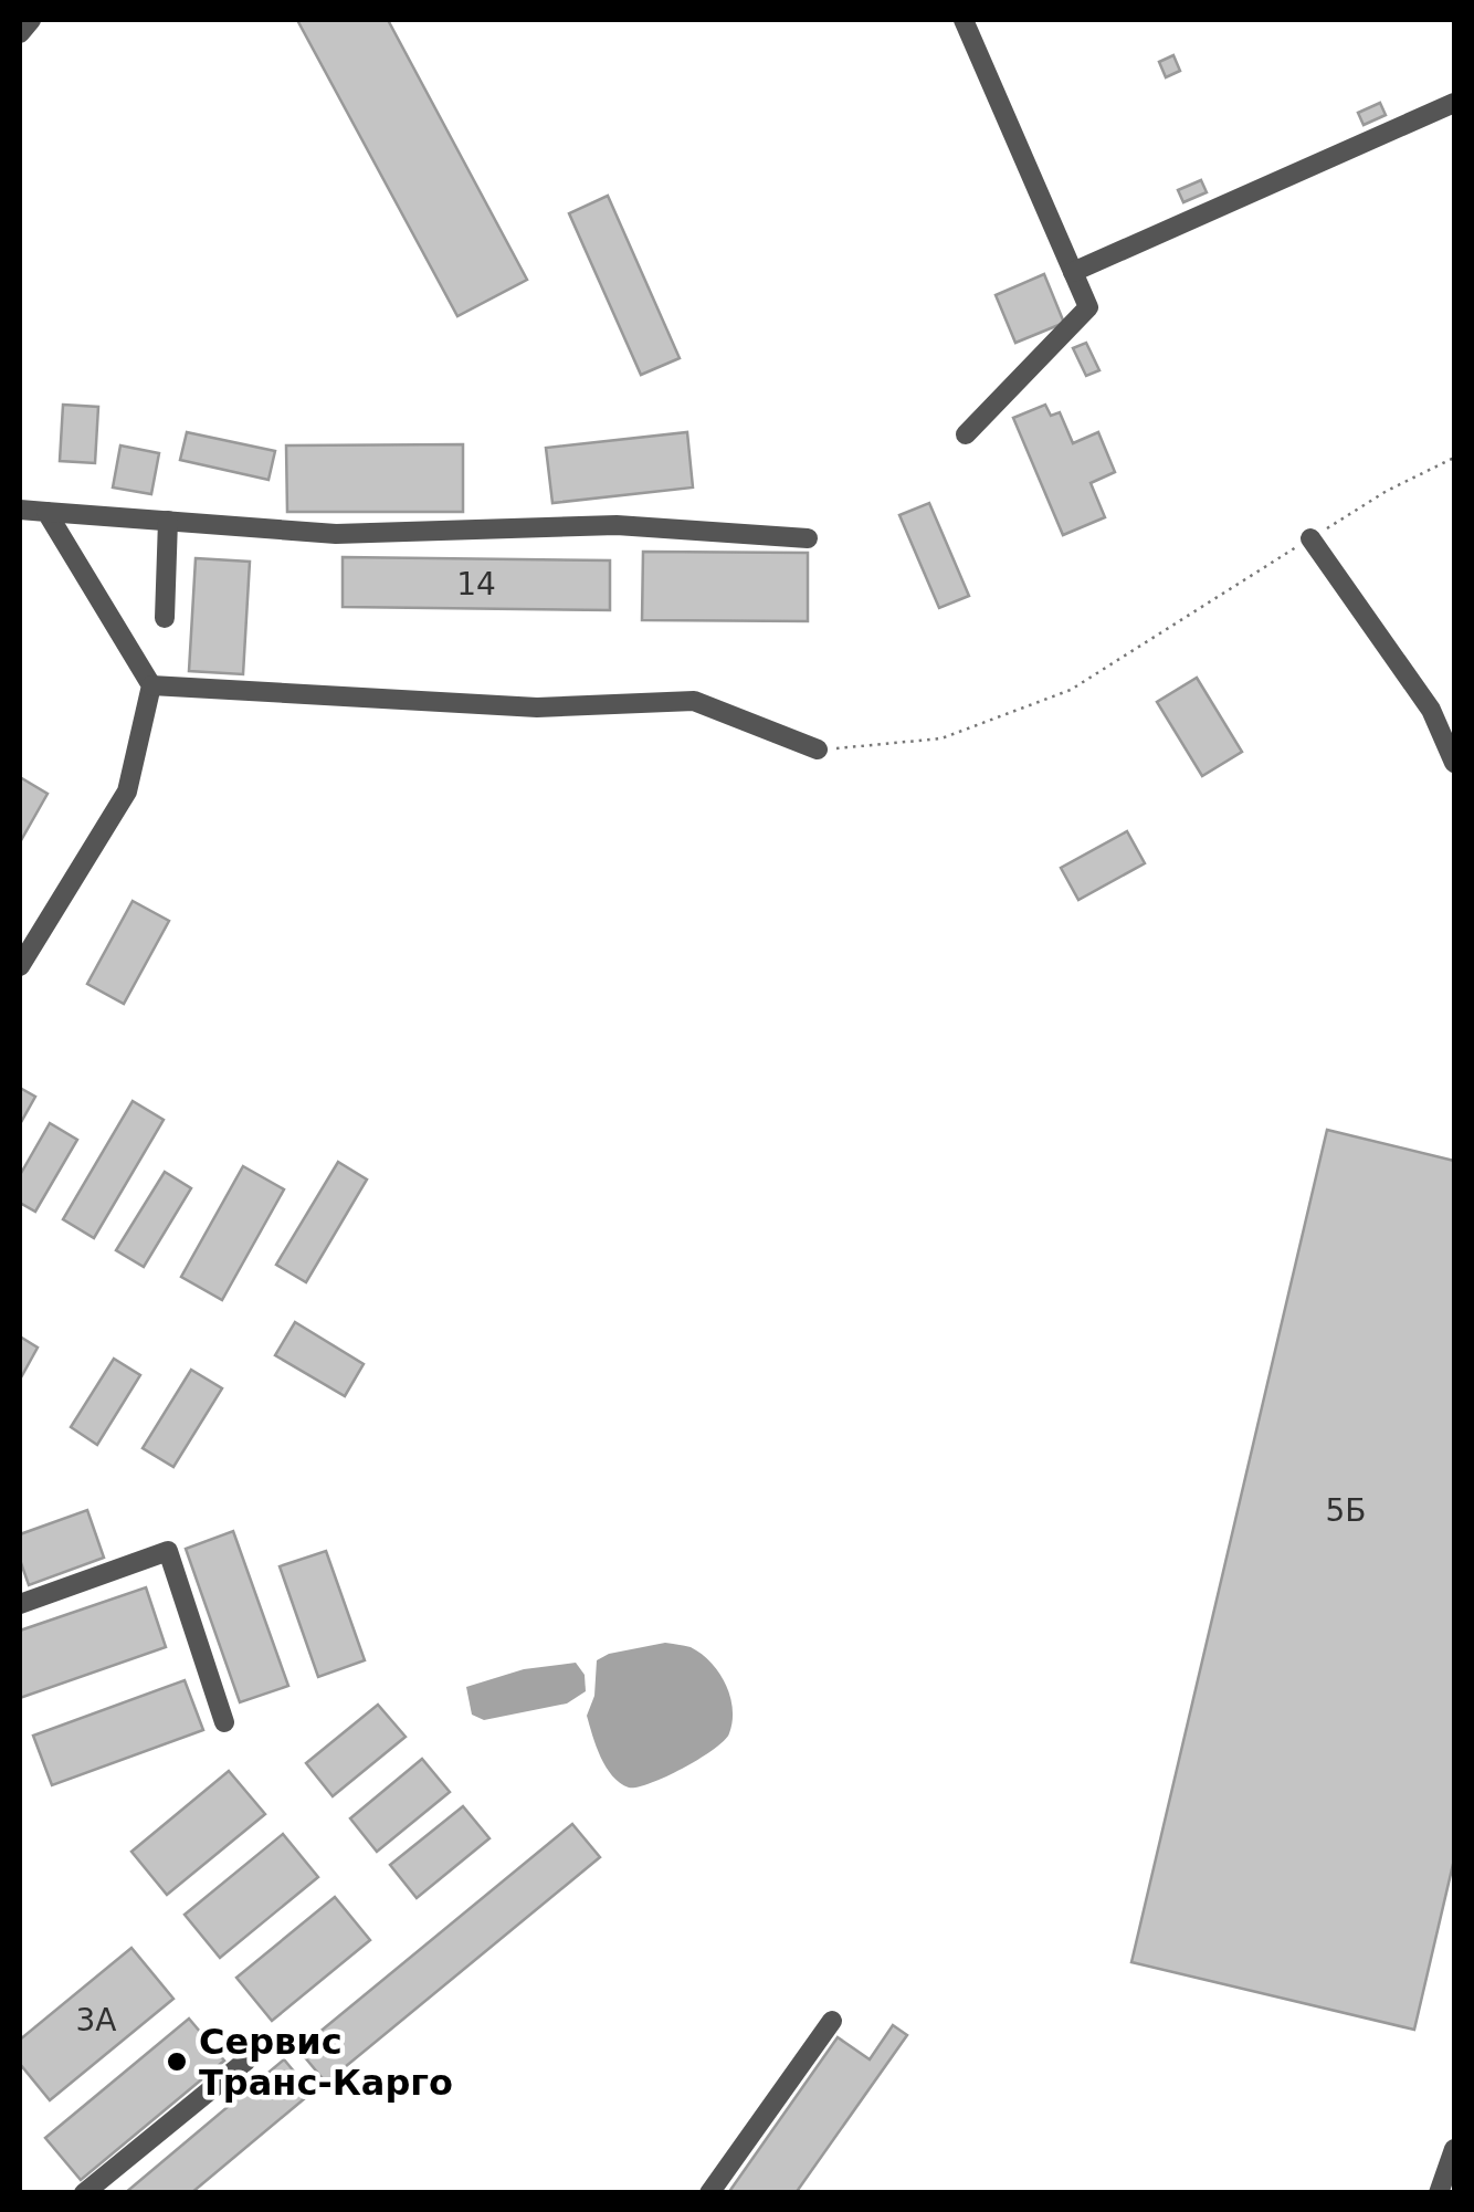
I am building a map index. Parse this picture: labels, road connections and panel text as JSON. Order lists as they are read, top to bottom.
{
  "places": ["Сервис Транс-Карго"],
  "house_numbers": ["14", "5Б", "3А"]
}
